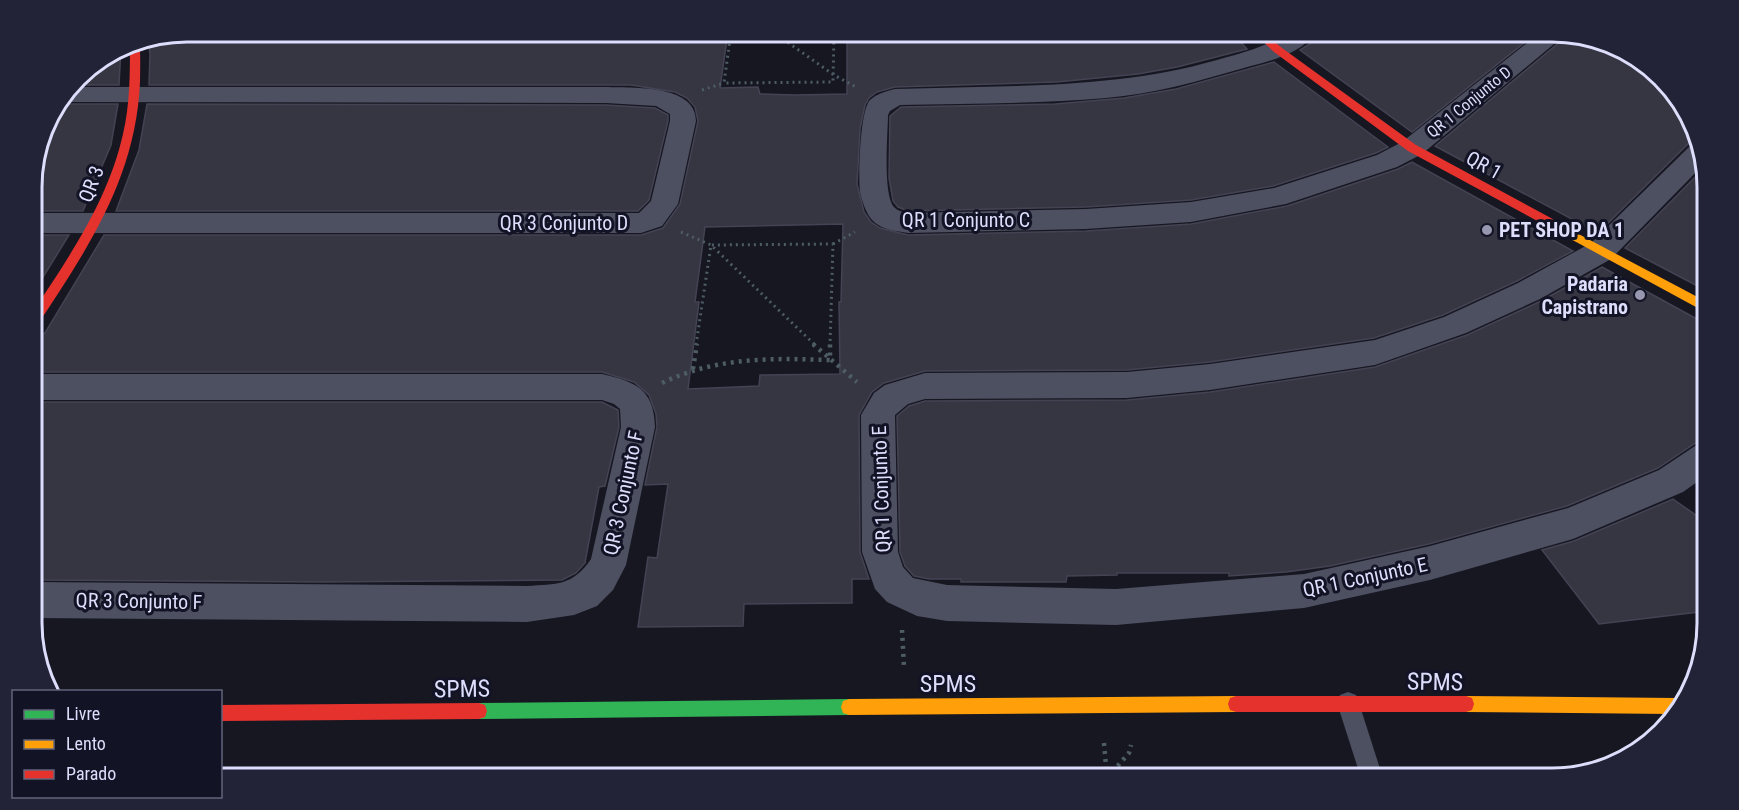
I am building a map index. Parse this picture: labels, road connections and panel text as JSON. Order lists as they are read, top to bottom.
{
  "streets": {
    "street": [
      "QR 1 Conjunto D",
      "QR 1",
      "QR 3",
      "QR 1 Conjunto C",
      "QR 3 Conjunto D",
      "QR 1 Conjunto E",
      "QR 3 Conjunto F",
      "SPMS"
    ]
  },
  "crossings": [
    ["QR 1 Conjunto D", "QR 1"],
    ["QR 1 Conjunto D", "QR 1 Conjunto C"],
    ["QR 1", "QR 1 Conjunto C"],
    ["QR 1", "QR 1 Conjunto E"],
    ["QR 3", "QR 3 Conjunto D"]
  ],
  "places": ["PET SHOP DA 1", "Padaria Capistrano"],
  "legend": ["Livre", "Lento", "Parado"]
}
